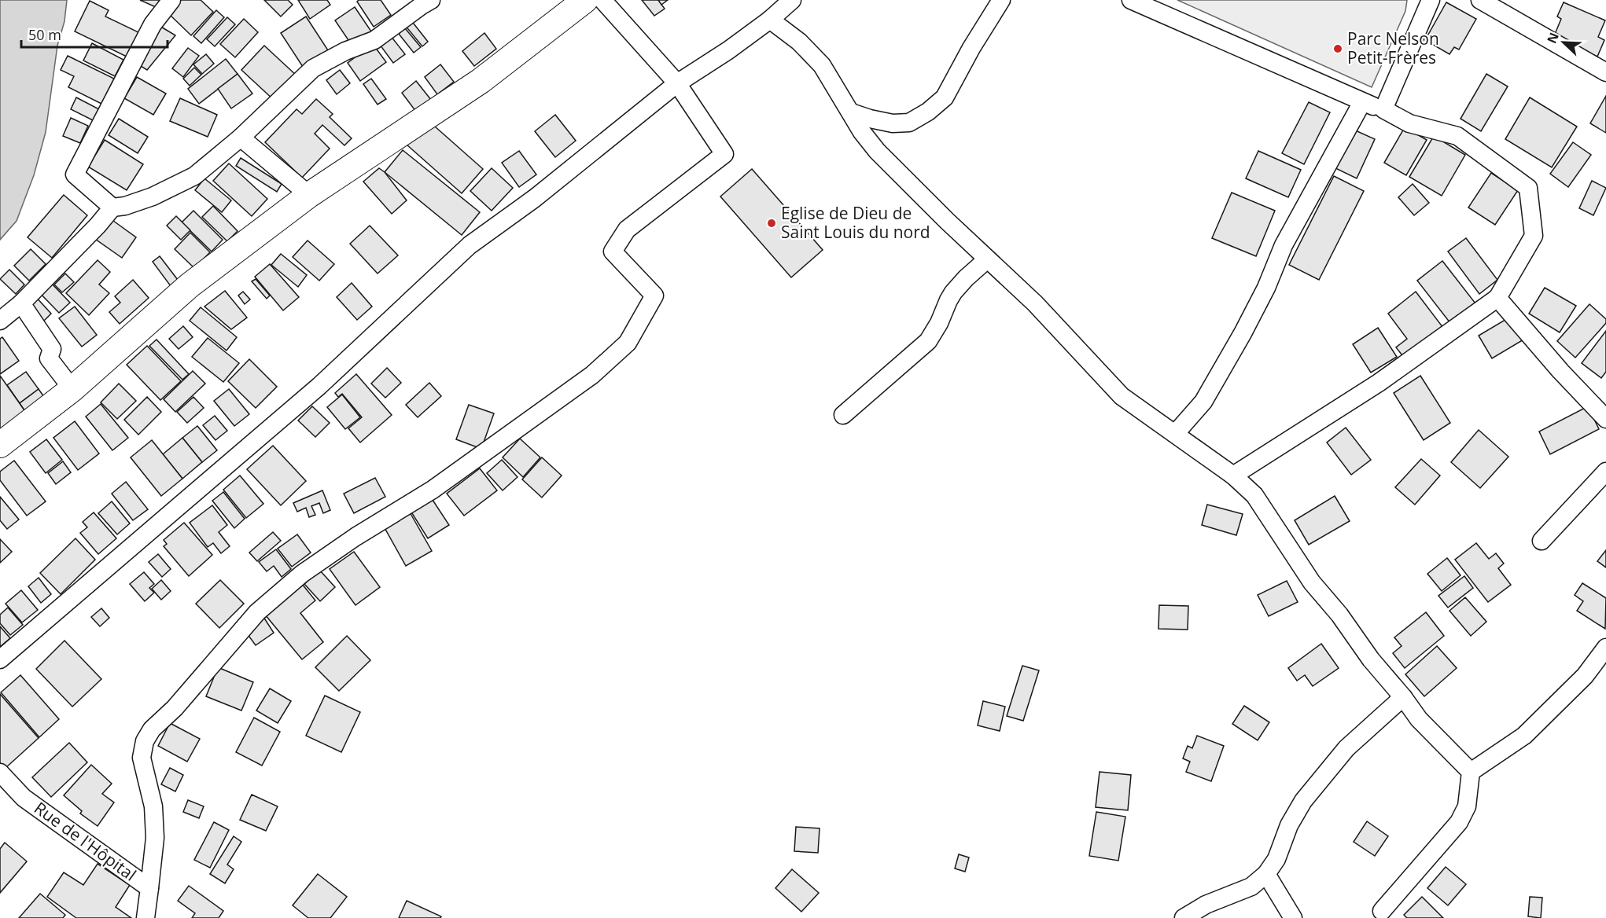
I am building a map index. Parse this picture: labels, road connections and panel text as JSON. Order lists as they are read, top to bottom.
{
  "streets": {
    "street": ["Rue de l'Hôpital"]
  },
  "places": ["Parc Nelson Petit-Frères", "Eglise de Dieu de Saint Louis du nord"],
  "scale_bar": "50 m",
  "north": "top left"
}
